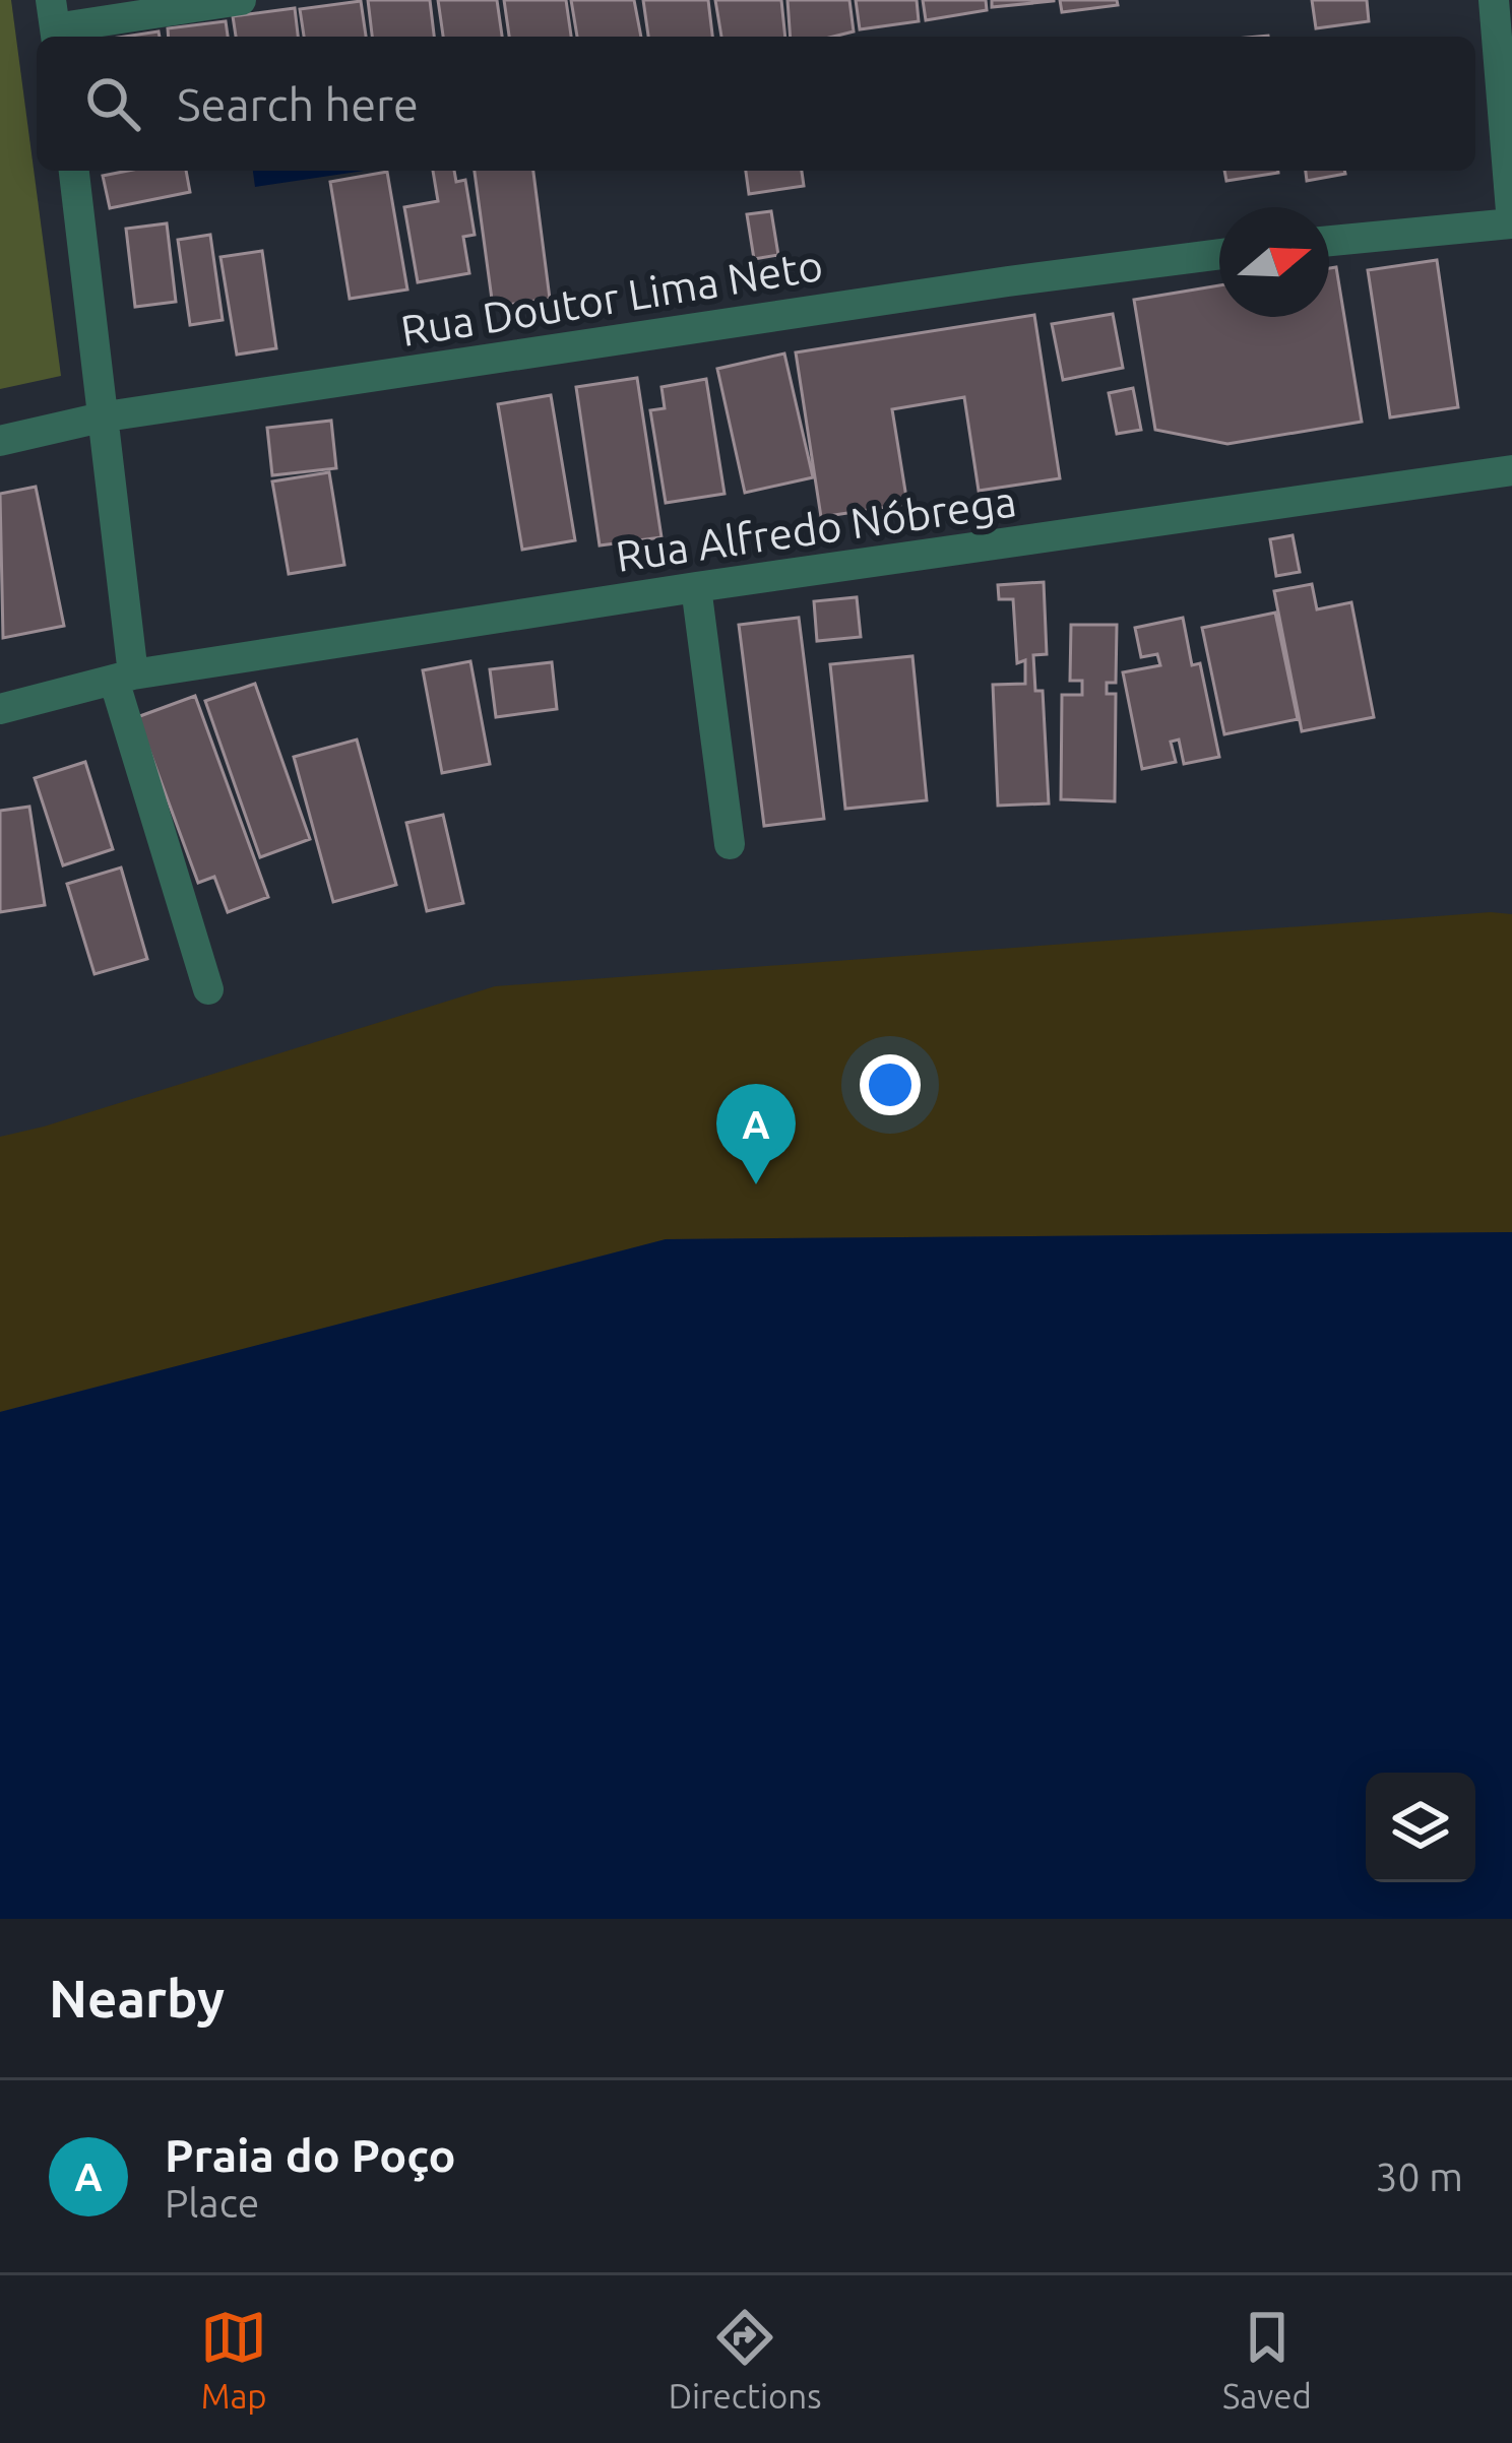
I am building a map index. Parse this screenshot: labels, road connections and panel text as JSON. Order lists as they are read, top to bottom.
{
  "streets": {
    "street": ["Rua Doutor Lima Neto", "Rua Alfredo Nóbrega"]
  },
  "north": "right",
  "page": {
    "search": "Search here",
    "pins": "A",
    "heading": "Nearby",
    "list": [
      {
        "mark": "A",
        "name": "Praia do Poço",
        "note": "Place",
        "value": "30 m"
      }
    ],
    "nav": ["Map", "Directions", "Saved"]
  }
}
